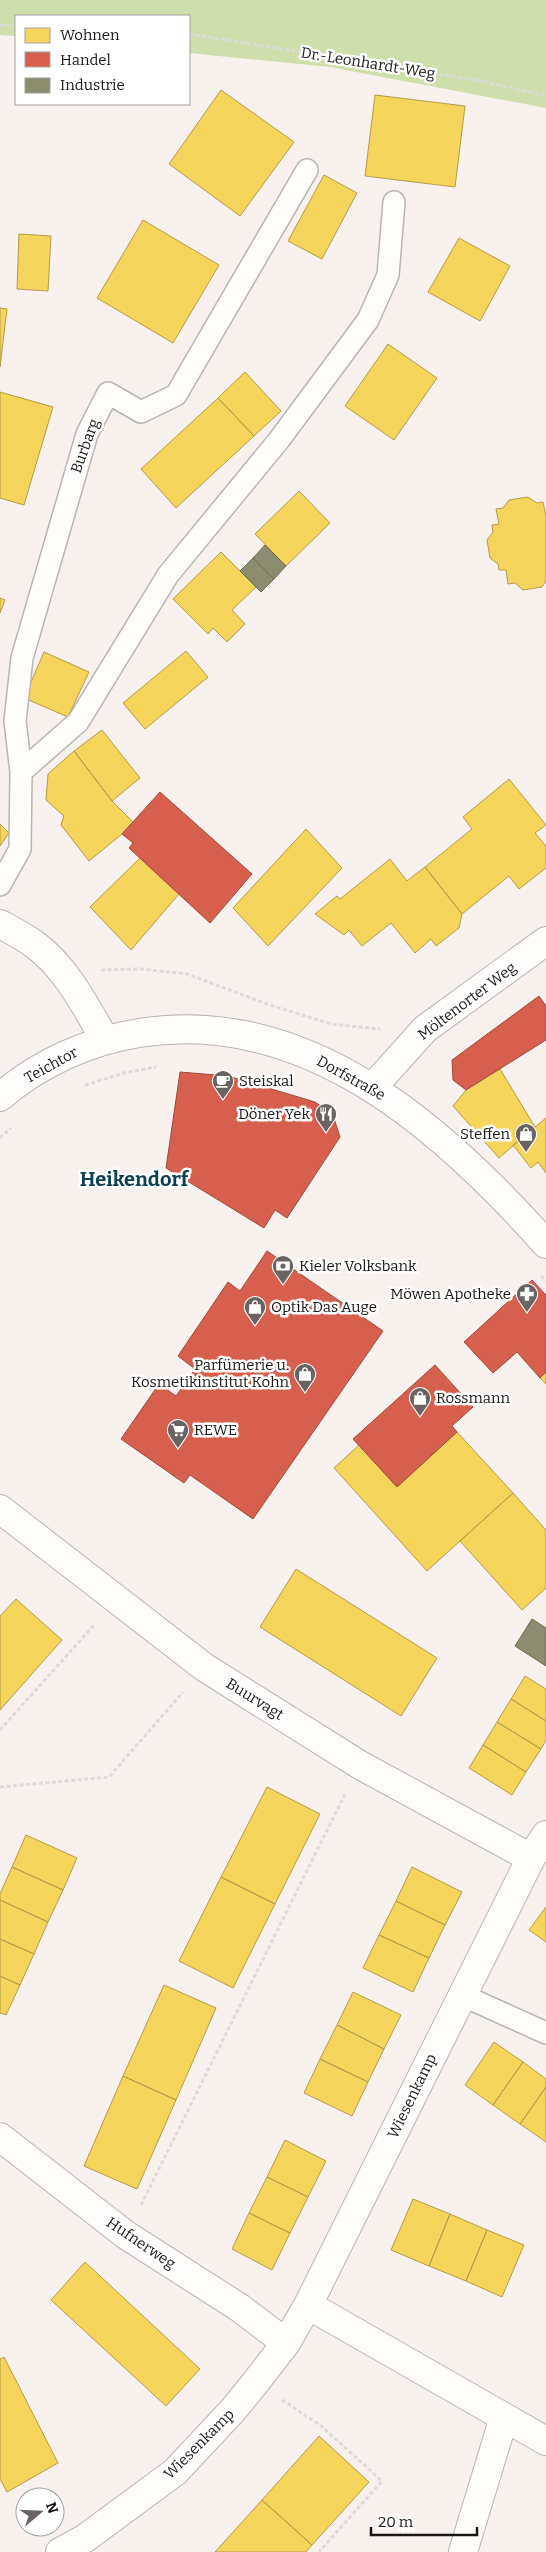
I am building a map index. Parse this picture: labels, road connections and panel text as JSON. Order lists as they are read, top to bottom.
{
  "streets": {
    "street": [
      "Möltenorter Weg",
      "Teichtor",
      "Dorfstraße",
      "Buurvagt",
      "Wiesenkamp",
      "Hufnerweg"
    ],
    "lane": ["Burbarg"],
    "path": ["Dr.-Leonhardt-Weg"]
  },
  "crossings": [
    ["Möltenorter Weg", "Dorfstraße"],
    ["Teichtor", "Dorfstraße"],
    ["Buurvagt", "Wiesenkamp"],
    ["Wiesenkamp", "Hufnerweg"]
  ],
  "districts": ["Heikendorf"],
  "places": {
    "cafe": ["Steiskal"],
    "restaurant": ["Döner Yek"],
    "shop": [
      "Steffen",
      "Optik Das Auge",
      "Parfümerie u. Kosmetikinstitut Kohn",
      "Rossmann"
    ],
    "bank": ["Kieler Volksbank"],
    "pharmacy": ["Möwen Apotheke"],
    "supermarket": ["REWE"]
  },
  "legend": ["Wohnen", "Handel", "Industrie"],
  "scale_bar": "20 m",
  "north": "right"
}
